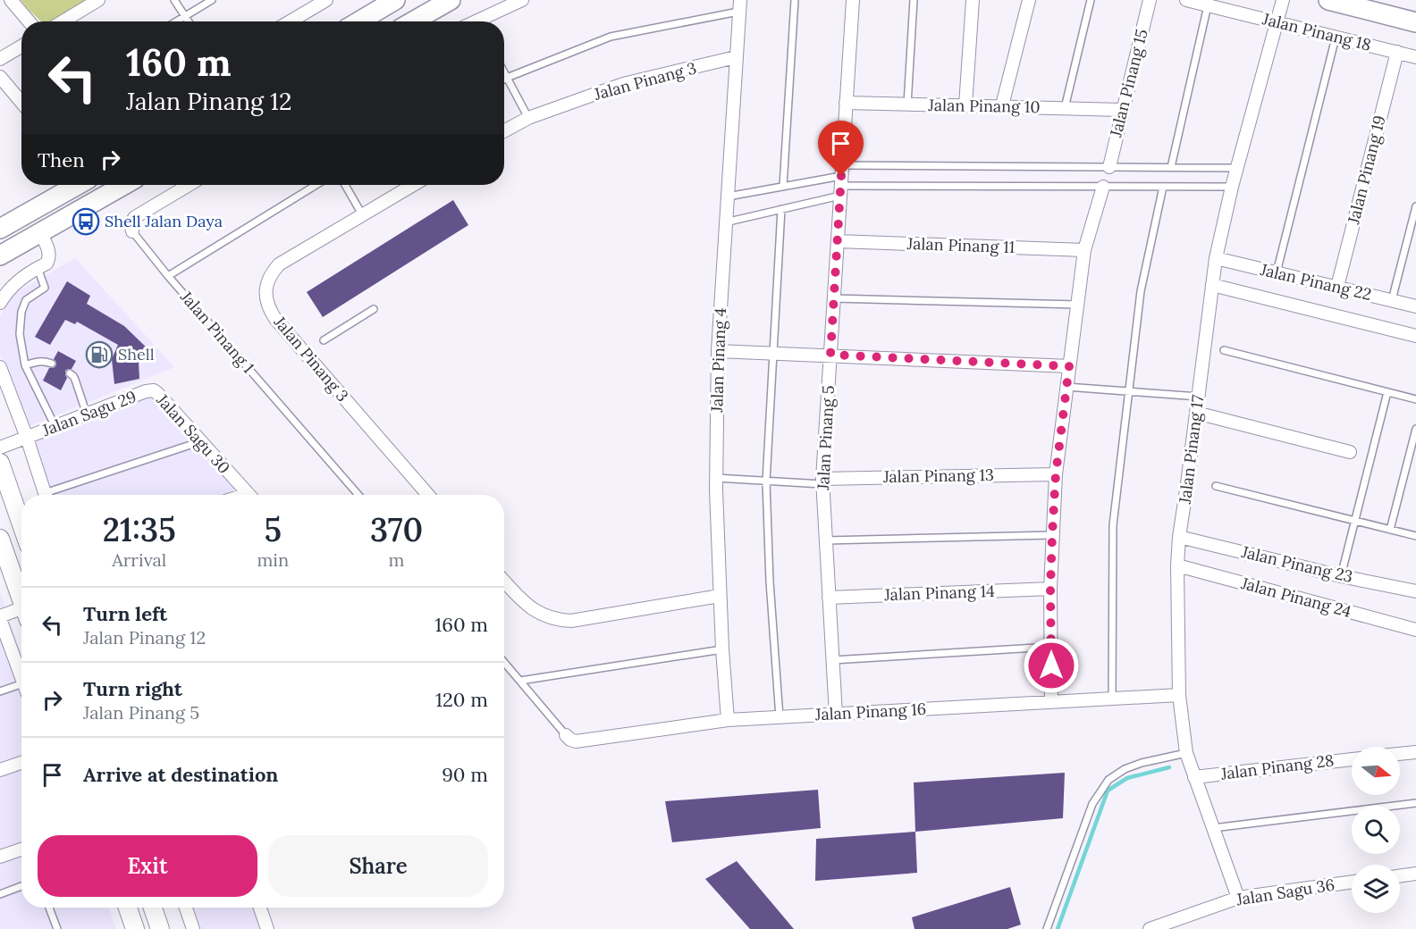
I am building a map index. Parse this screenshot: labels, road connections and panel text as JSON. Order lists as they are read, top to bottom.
{
  "streets": {
    "street": [
      "Jalan Pinang 18",
      "Jalan Pinang 3",
      "Jalan Pinang 15",
      "Jalan Pinang 10",
      "Jalan Pinang 19",
      "Jalan Pinang 11",
      "Jalan Pinang 22",
      "Jalan Pinang 1",
      "Jalan Pinang 4",
      "Jalan Sagu 29",
      "Jalan Sagu 30",
      "Jalan Pinang 5",
      "Jalan Pinang 17",
      "Jalan Pinang 13",
      "Jalan Pinang 23",
      "Jalan Pinang 14",
      "Jalan Pinang 24",
      "Jalan Pinang 16",
      "Jalan Pinang 28",
      "Jalan Sagu 36"
    ]
  },
  "crossings": [
    ["Jalan Pinang 18", "Jalan Pinang 19"],
    ["Jalan Pinang 18", "Jalan Pinang 17"],
    ["Jalan Pinang 3", "Jalan Pinang 4"],
    ["Jalan Pinang 15", "Jalan Pinang 10"],
    ["Jalan Pinang 10", "Jalan Pinang 5"],
    ["Jalan Pinang 19", "Jalan Pinang 22"],
    ["Jalan Pinang 11", "Jalan Pinang 5"],
    ["Jalan Pinang 22", "Jalan Pinang 17"],
    ["Jalan Pinang 4", "Jalan Pinang 16"],
    ["Jalan Sagu 29", "Jalan Sagu 30"],
    ["Jalan Pinang 5", "Jalan Pinang 13"],
    ["Jalan Pinang 5", "Jalan Pinang 14"],
    ["Jalan Pinang 5", "Jalan Pinang 16"],
    ["Jalan Pinang 17", "Jalan Pinang 23"],
    ["Jalan Pinang 17", "Jalan Pinang 24"],
    ["Jalan Pinang 17", "Jalan Pinang 16"],
    ["Jalan Pinang 17", "Jalan Pinang 28"],
    ["Jalan Pinang 17", "Jalan Sagu 36"]
  ],
  "places": {
    "bus stop": ["Shell Jalan Daya"],
    "fuel station": ["Shell"]
  },
  "north": "right",
  "page": {
    "turn": ["160 m", "Jalan Pinang 12"],
    "then": "Then",
    "eta": [
      "21:35",
      "Arrival",
      "5",
      "min",
      "370",
      "m"
    ],
    "list": [
      {
        "name": "Turn left",
        "note": "Jalan Pinang 12",
        "value": "160 m"
      },
      {
        "name": "Turn right",
        "note": "Jalan Pinang 5",
        "value": "120 m"
      },
      {
        "name": "Arrive at destination",
        "value": "90 m"
      }
    ],
    "buttons": ["Exit", "Share"]
  }
}
